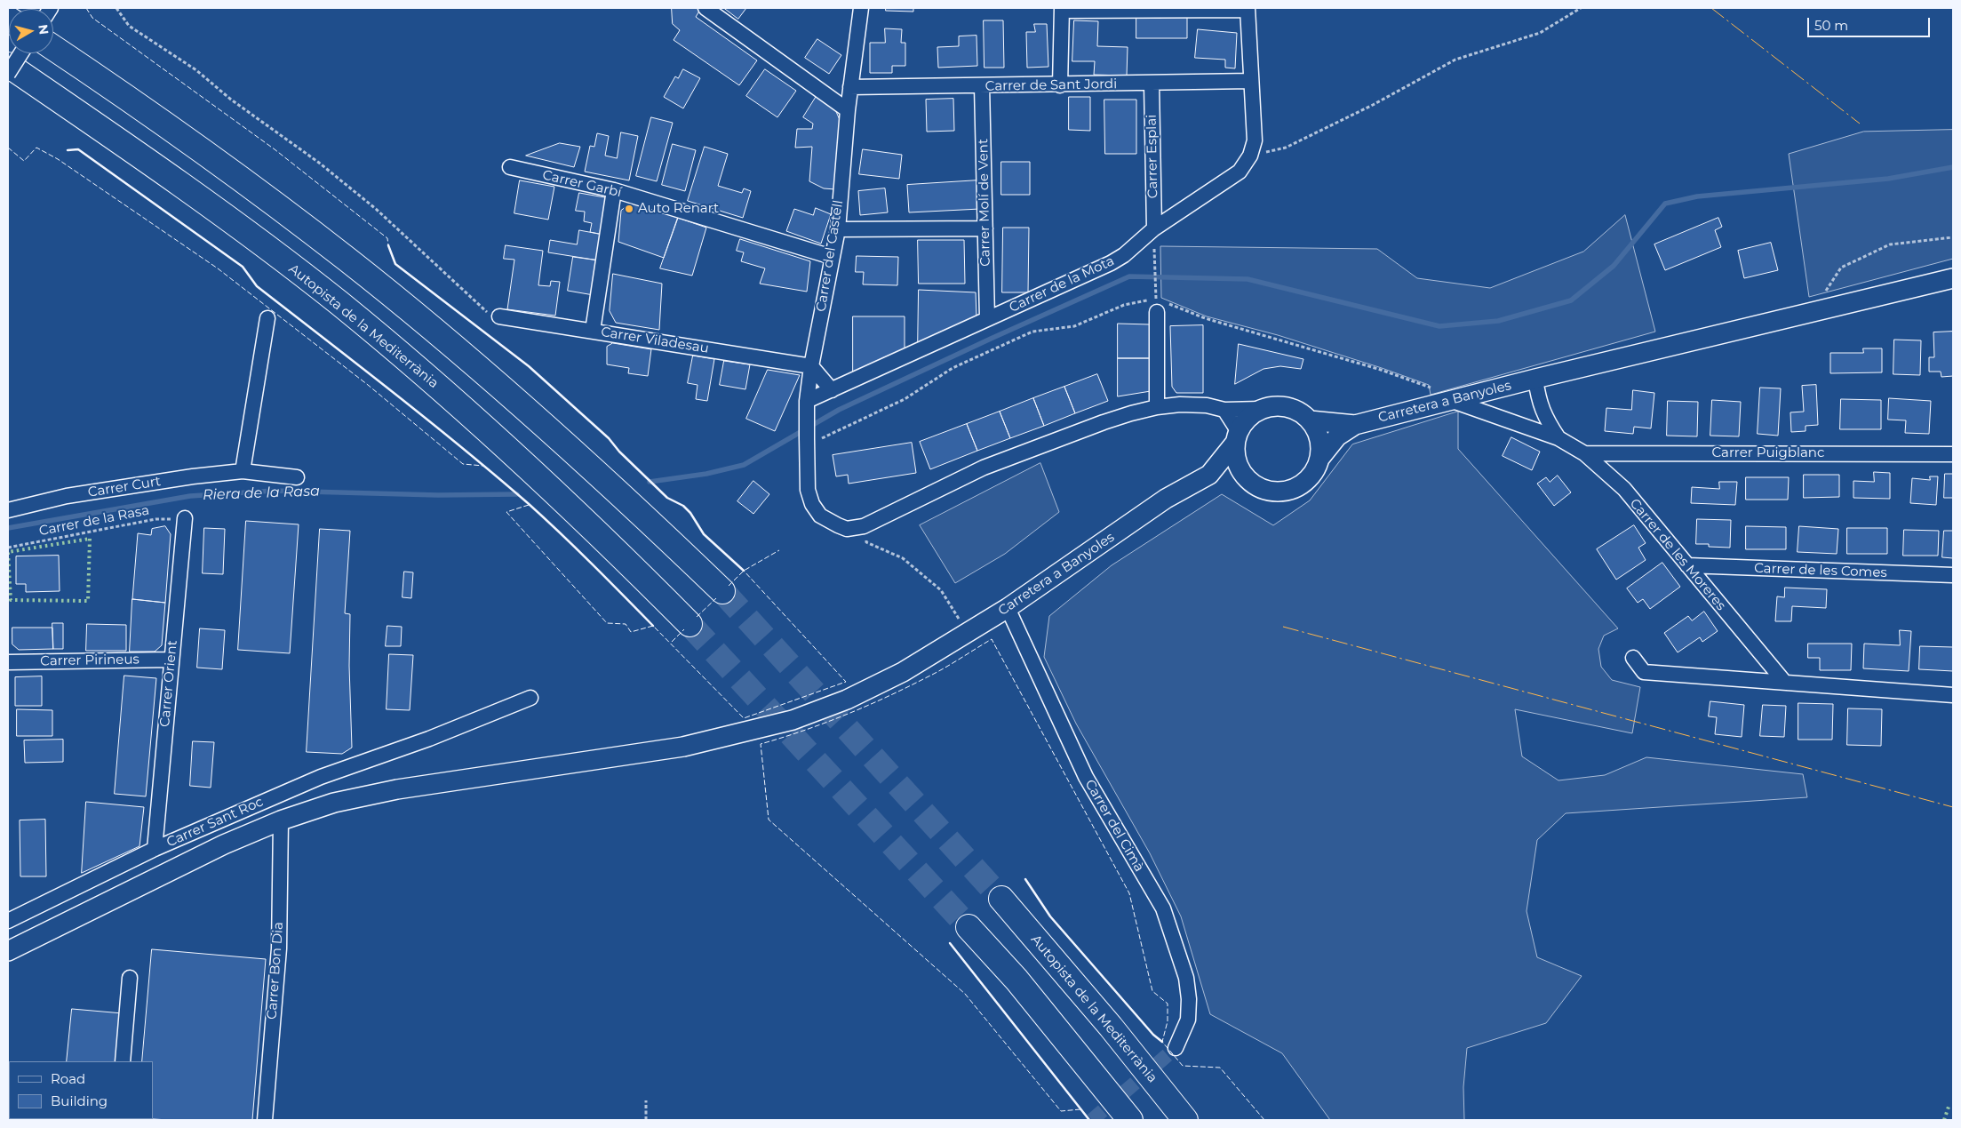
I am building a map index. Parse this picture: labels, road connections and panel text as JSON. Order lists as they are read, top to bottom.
{
  "streets": {
    "highway": ["Autopista de la Mediterrània"],
    "street": [
      "Carrer de Sant Jordi",
      "Carrer Esplai",
      "Carrer Garbí",
      "Carrer Molí de Vent",
      "Carrer del Castell",
      "Carrer de la Mota",
      "Carrer Viladesau",
      "Carretera a Banyoles",
      "Carrer Puigblanc",
      "Carrer Curt",
      "Carrer de les Moreres",
      "Carrer de les Comes",
      "Carrer Pirineus",
      "Carrer Orient",
      "Carrer Sant Roc",
      "Carrer del Cimà",
      "Carrer Bon Dia"
    ],
    "path": ["Carrer de la Rasa"]
  },
  "crossings": [
    ["Carrer de Sant Jordi", "Carrer Esplai"],
    ["Carrer de Sant Jordi", "Carrer Molí de Vent"],
    ["Carrer de Sant Jordi", "Carrer del Castell"],
    ["Carrer de Sant Jordi", "Carrer de la Mota"],
    ["Carrer Esplai", "Carrer de la Mota"],
    ["Carrer Garbí", "Carrer del Castell"],
    ["Carrer Molí de Vent", "Carrer de la Mota"],
    ["Carrer del Castell", "Carrer de la Mota"],
    ["Carrer del Castell", "Carrer Viladesau"],
    ["Carretera a Banyoles", "Carrer de les Moreres"],
    ["Carretera a Banyoles", "Carrer del Cimà"],
    ["Carretera a Banyoles", "Carrer Bon Dia"],
    ["Carrer Puigblanc", "Carrer de les Moreres"],
    ["Carrer de la Rasa", "Carrer Orient"],
    ["Carrer de les Moreres", "Carrer de les Comes"],
    ["Carrer Pirineus", "Carrer Orient"],
    ["Carrer Orient", "Carrer Sant Roc"]
  ],
  "water": ["Riera de la Rasa"],
  "places": ["Auto Renart"],
  "legend": ["Road", "Building"],
  "scale_bar": "50 m",
  "north": "right"
}
